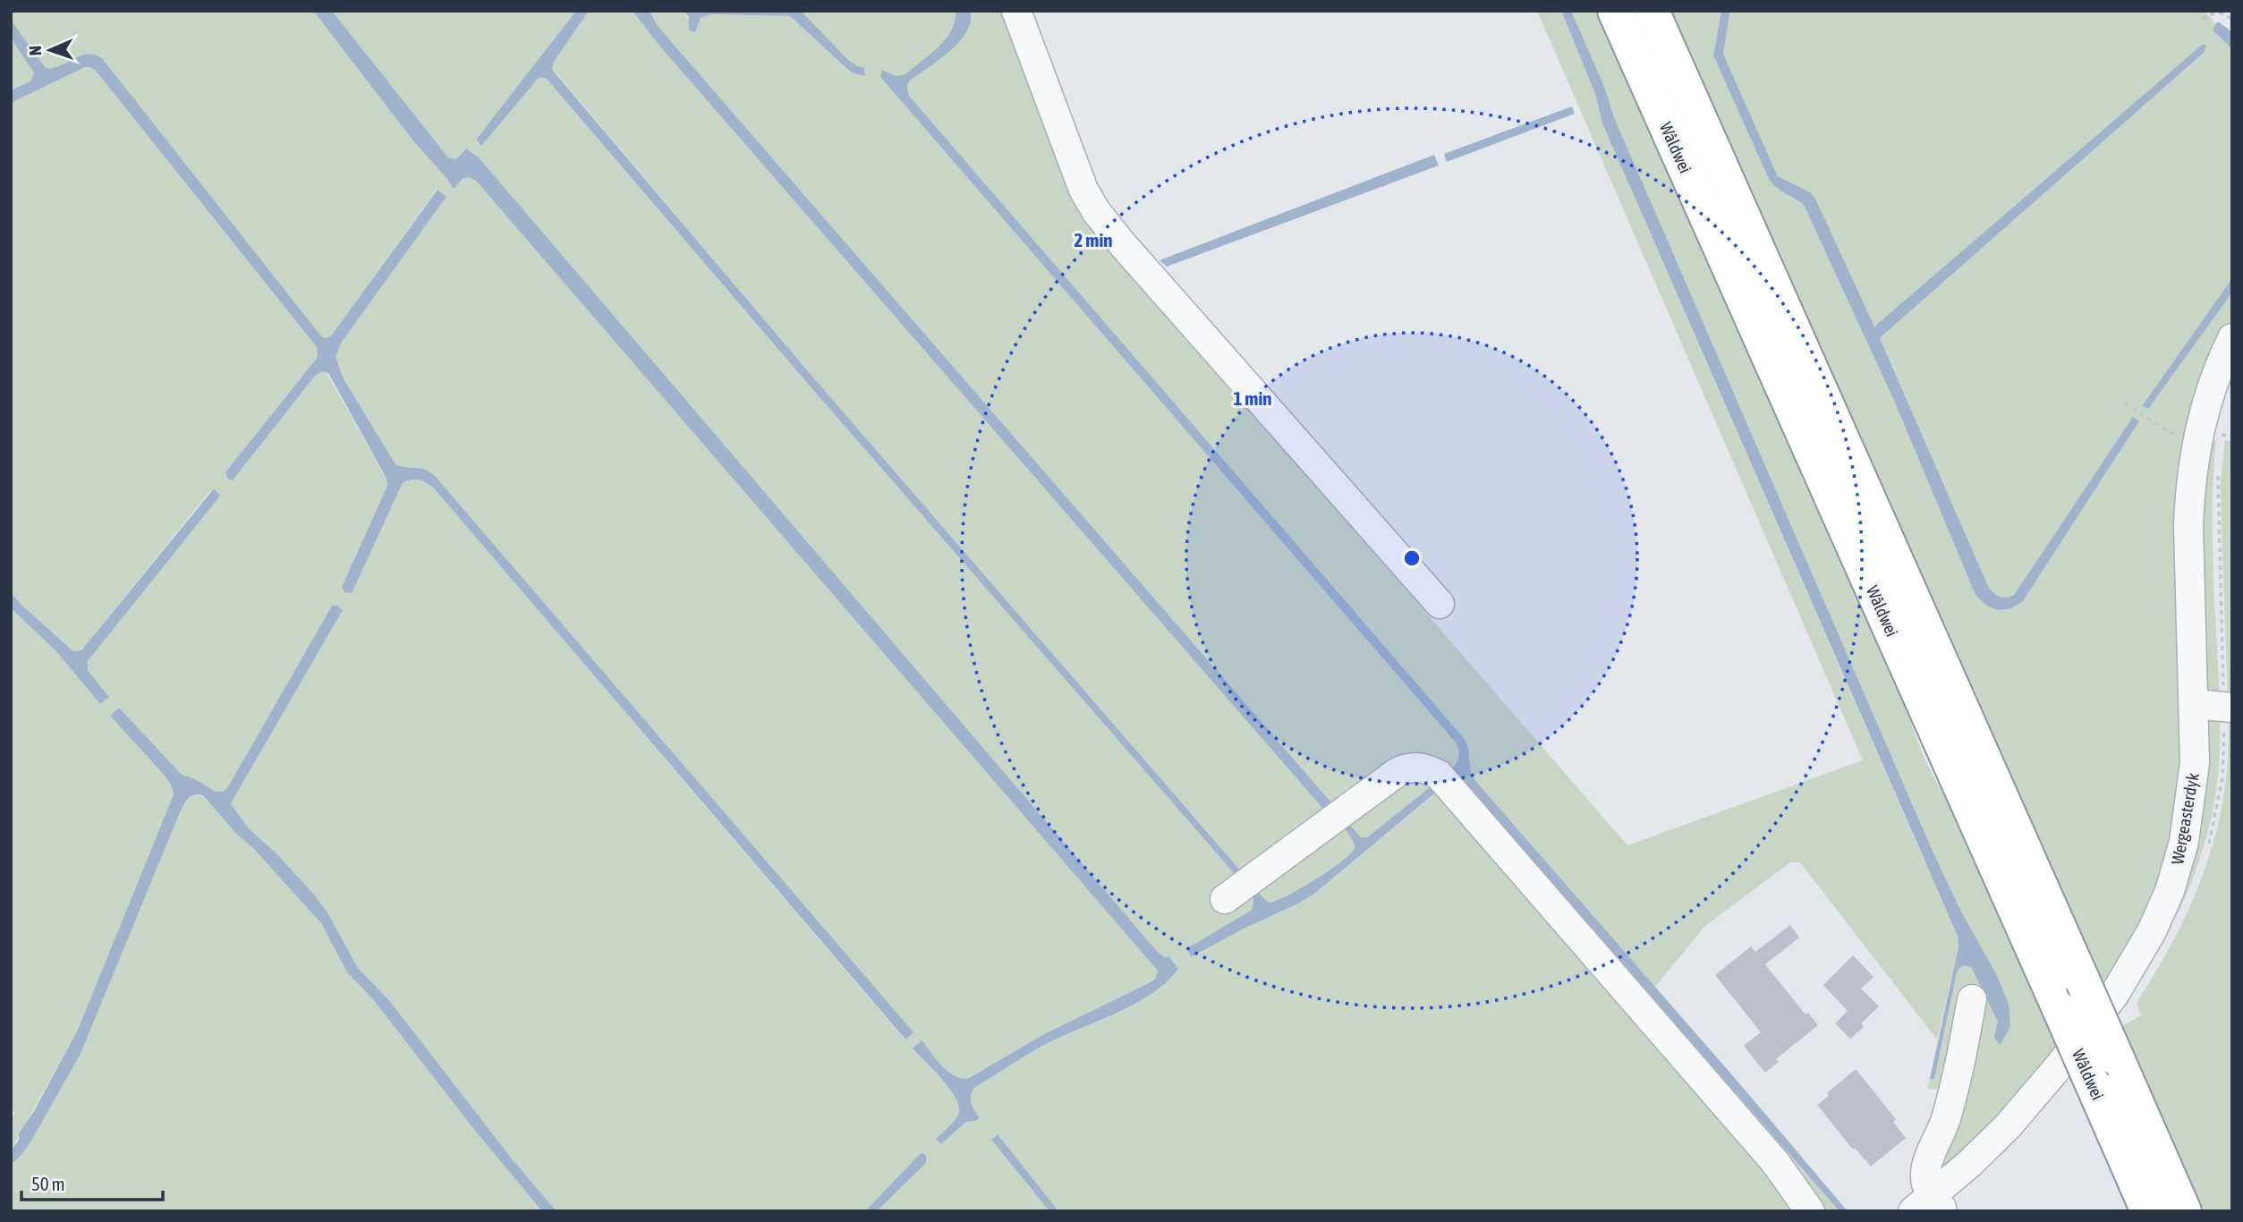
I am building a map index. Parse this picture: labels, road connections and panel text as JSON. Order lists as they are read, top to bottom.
{
  "streets": {
    "highway": ["Wâldwei"],
    "street": ["Wergeasterdyk"]
  },
  "scale_bar": "50 m",
  "north": "left",
  "rings": ["2 min", "1 min"]
}
